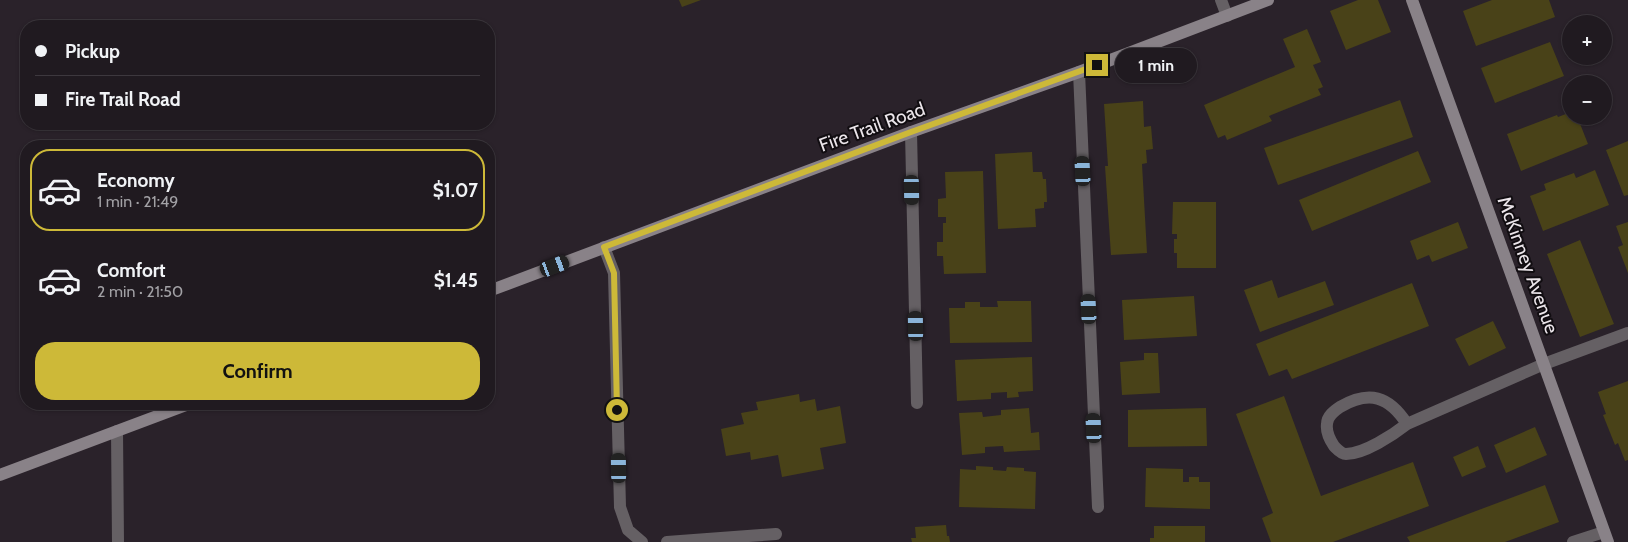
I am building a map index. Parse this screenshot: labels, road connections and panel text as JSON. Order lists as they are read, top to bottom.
{
  "streets": {
    "main road": ["Fire Trail Road", "McKinney Avenue"]
  },
  "page": {
    "map_buttons": ["+", "−"],
    "banner": ["Pickup", "Fire Trail Road"],
    "bubble": "1 min",
    "list": [
      {
        "name": "Economy",
        "note": "1 min · 21:49",
        "value": "$1.07"
      },
      {
        "name": "Comfort",
        "note": "2 min · 21:50",
        "value": "$1.45"
      }
    ],
    "buttons": "Confirm"
  }
}
